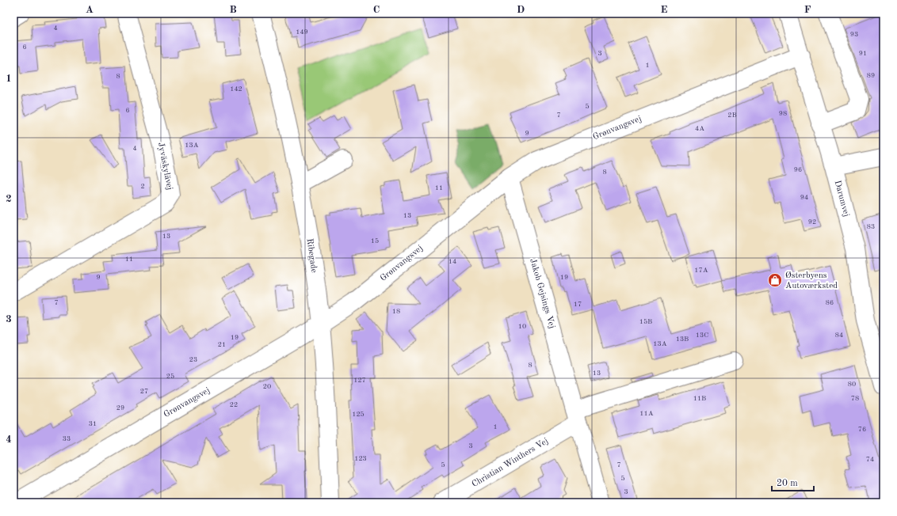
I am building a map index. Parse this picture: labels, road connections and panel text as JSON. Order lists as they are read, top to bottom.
{
  "streets": {
    "street": [
      "Grønvangsvej",
      "Jyväskylävej",
      "Darumvej",
      "Ribegade",
      "Jakob Gejsings Vej",
      "Christian Winthers Vej"
    ]
  },
  "crossings": [
    ["Grønvangsvej", "Darumvej"],
    ["Grønvangsvej", "Ribegade"],
    ["Grønvangsvej", "Jakob Gejsings Vej"],
    ["Jakob Gejsings Vej", "Christian Winthers Vej"]
  ],
  "places": {
    "shop": ["Østerbyens Autoværksted"]
  },
  "house_numbers": [
    "4",
    "149",
    "93",
    "6",
    "3",
    "91",
    "1",
    "89",
    "8",
    "142",
    "5",
    "6",
    "98",
    "7",
    "2B",
    "4A",
    "9",
    "13A",
    "4",
    "96",
    "8",
    "2",
    "11",
    "94",
    "13",
    "92",
    "83",
    "13",
    "15",
    "11",
    "14",
    "17A",
    "9",
    "19",
    "7",
    "86",
    "17",
    "18",
    "15B",
    "10",
    "13C",
    "84",
    "19",
    "13B",
    "13A",
    "21",
    "23",
    "8",
    "13",
    "25",
    "127",
    "80",
    "20",
    "27",
    "11B",
    "78",
    "22",
    "29",
    "11A",
    "125",
    "31",
    "1",
    "76",
    "33",
    "3",
    "123",
    "74",
    "5",
    "7",
    "5",
    "3"
  ],
  "scale_bar": "20 m",
  "grid": {
    "columns": [
      "A",
      "B",
      "C",
      "D",
      "E",
      "F"
    ],
    "rows": [
      "1",
      "2",
      "3",
      "4"
    ]
  }
}
